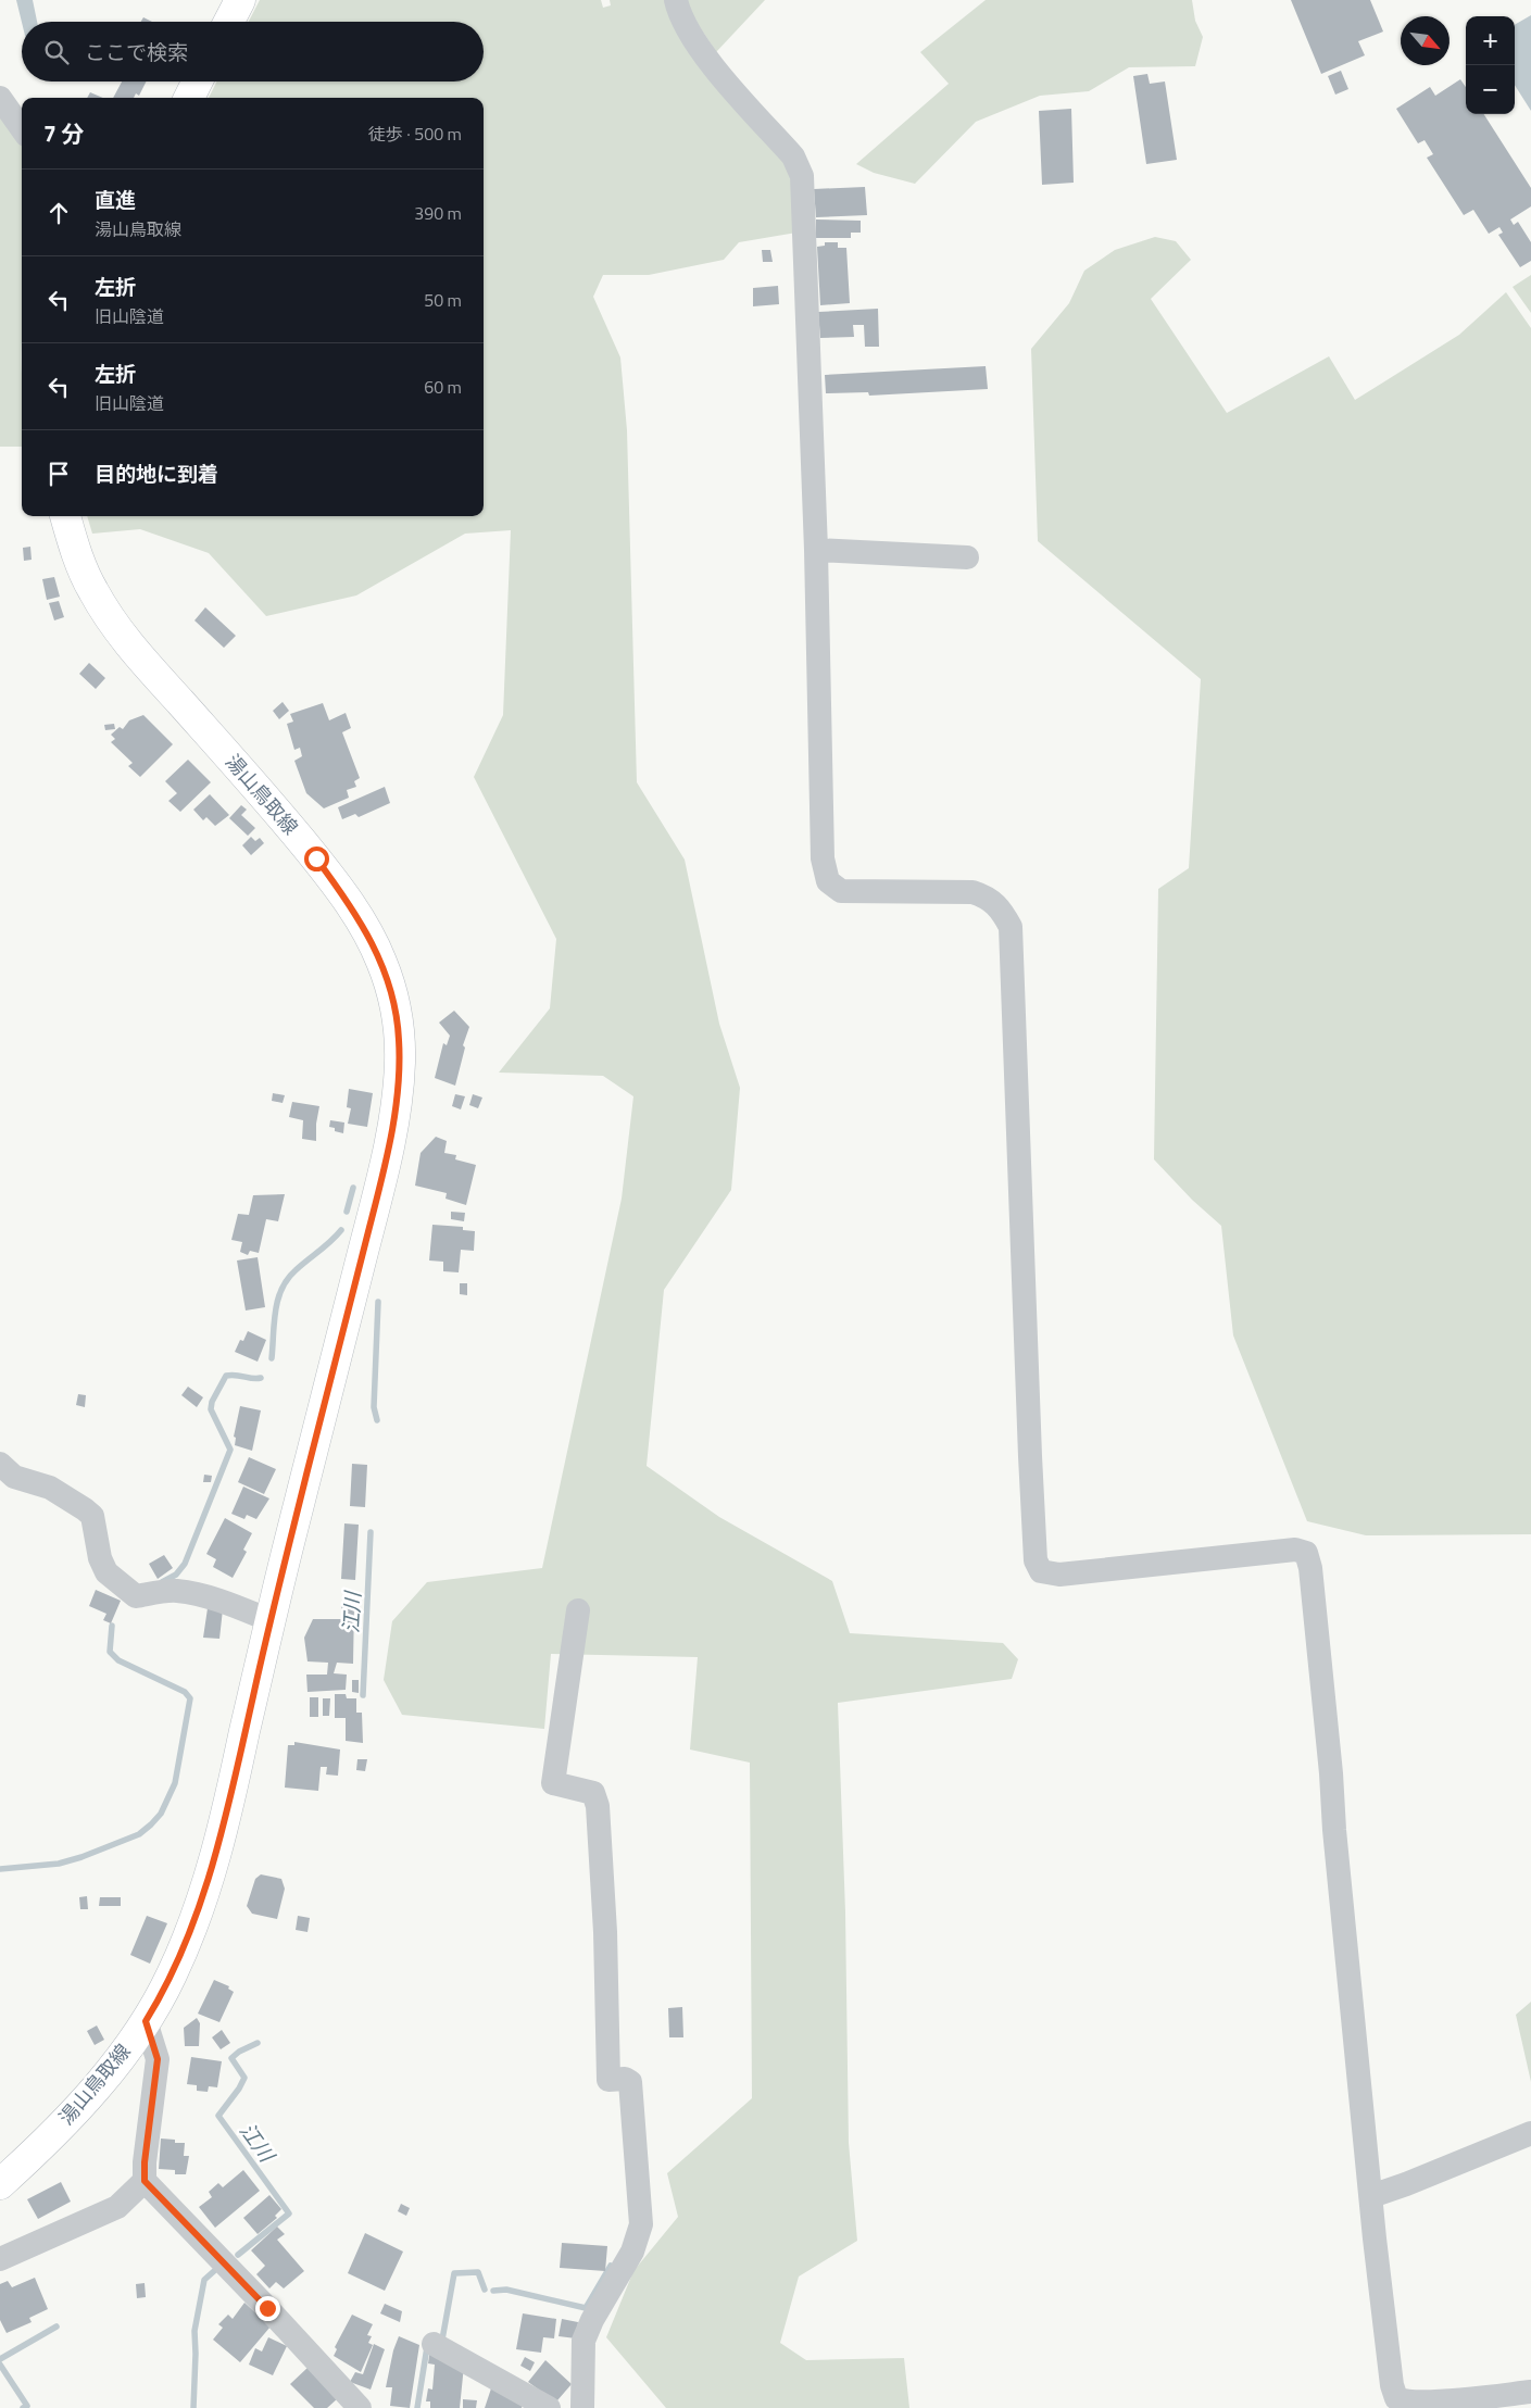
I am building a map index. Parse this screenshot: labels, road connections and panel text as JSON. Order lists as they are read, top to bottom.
{
  "streets": {
    "main road": ["湯山鳥取線"]
  },
  "water": ["江川"],
  "north": "bottom right",
  "page": {
    "map_buttons": ["+", "−"],
    "search": "ここで検索",
    "heading": ["7 分", "徒歩 · 500 m"],
    "list": [
      ["直進", "湯山鳥取線", "390 m"],
      ["左折", "旧山陰道", "50 m"],
      ["左折", "旧山陰道", "60 m"],
      "目的地に到着"
    ]
  }
}
